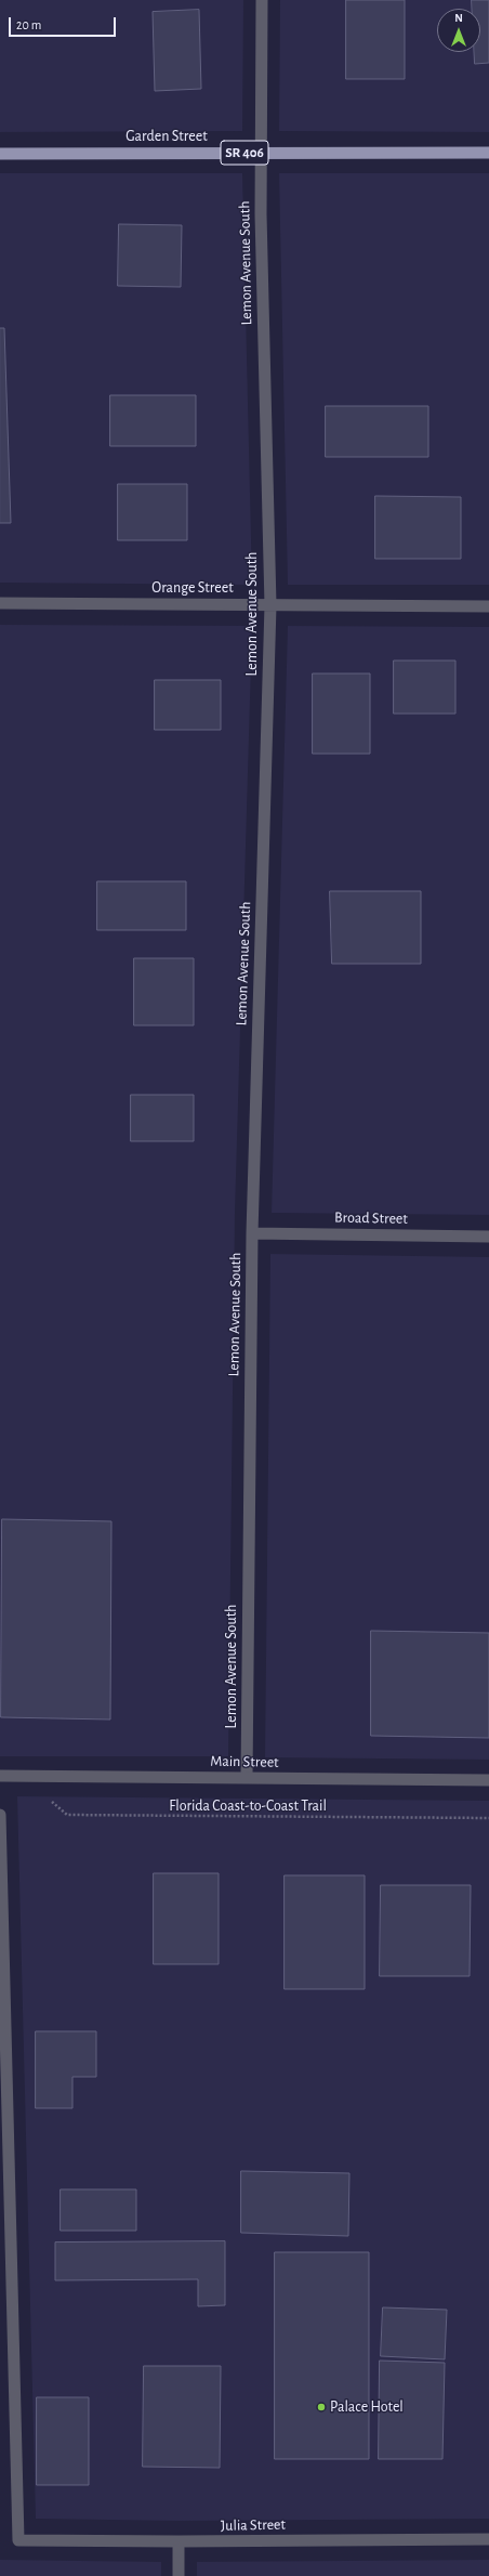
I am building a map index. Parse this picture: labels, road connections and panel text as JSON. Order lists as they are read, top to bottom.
{
  "streets": {
    "main road": ["Garden Street", "SR 406"],
    "street": [
      "Lemon Avenue South",
      "Orange Street",
      "Broad Street",
      "Main Street",
      "Julia Street"
    ],
    "path": ["Florida Coast-to-Coast Trail"]
  },
  "crossings": [
    ["Garden Street", "Lemon Avenue South"],
    ["Lemon Avenue South", "Orange Street"],
    ["Lemon Avenue South", "Broad Street"],
    ["Lemon Avenue South", "Main Street"],
    ["Main Street", "Florida Coast-to-Coast Trail"]
  ],
  "places": ["Palace Hotel"],
  "scale_bar": "20 m",
  "north": "top"
}
